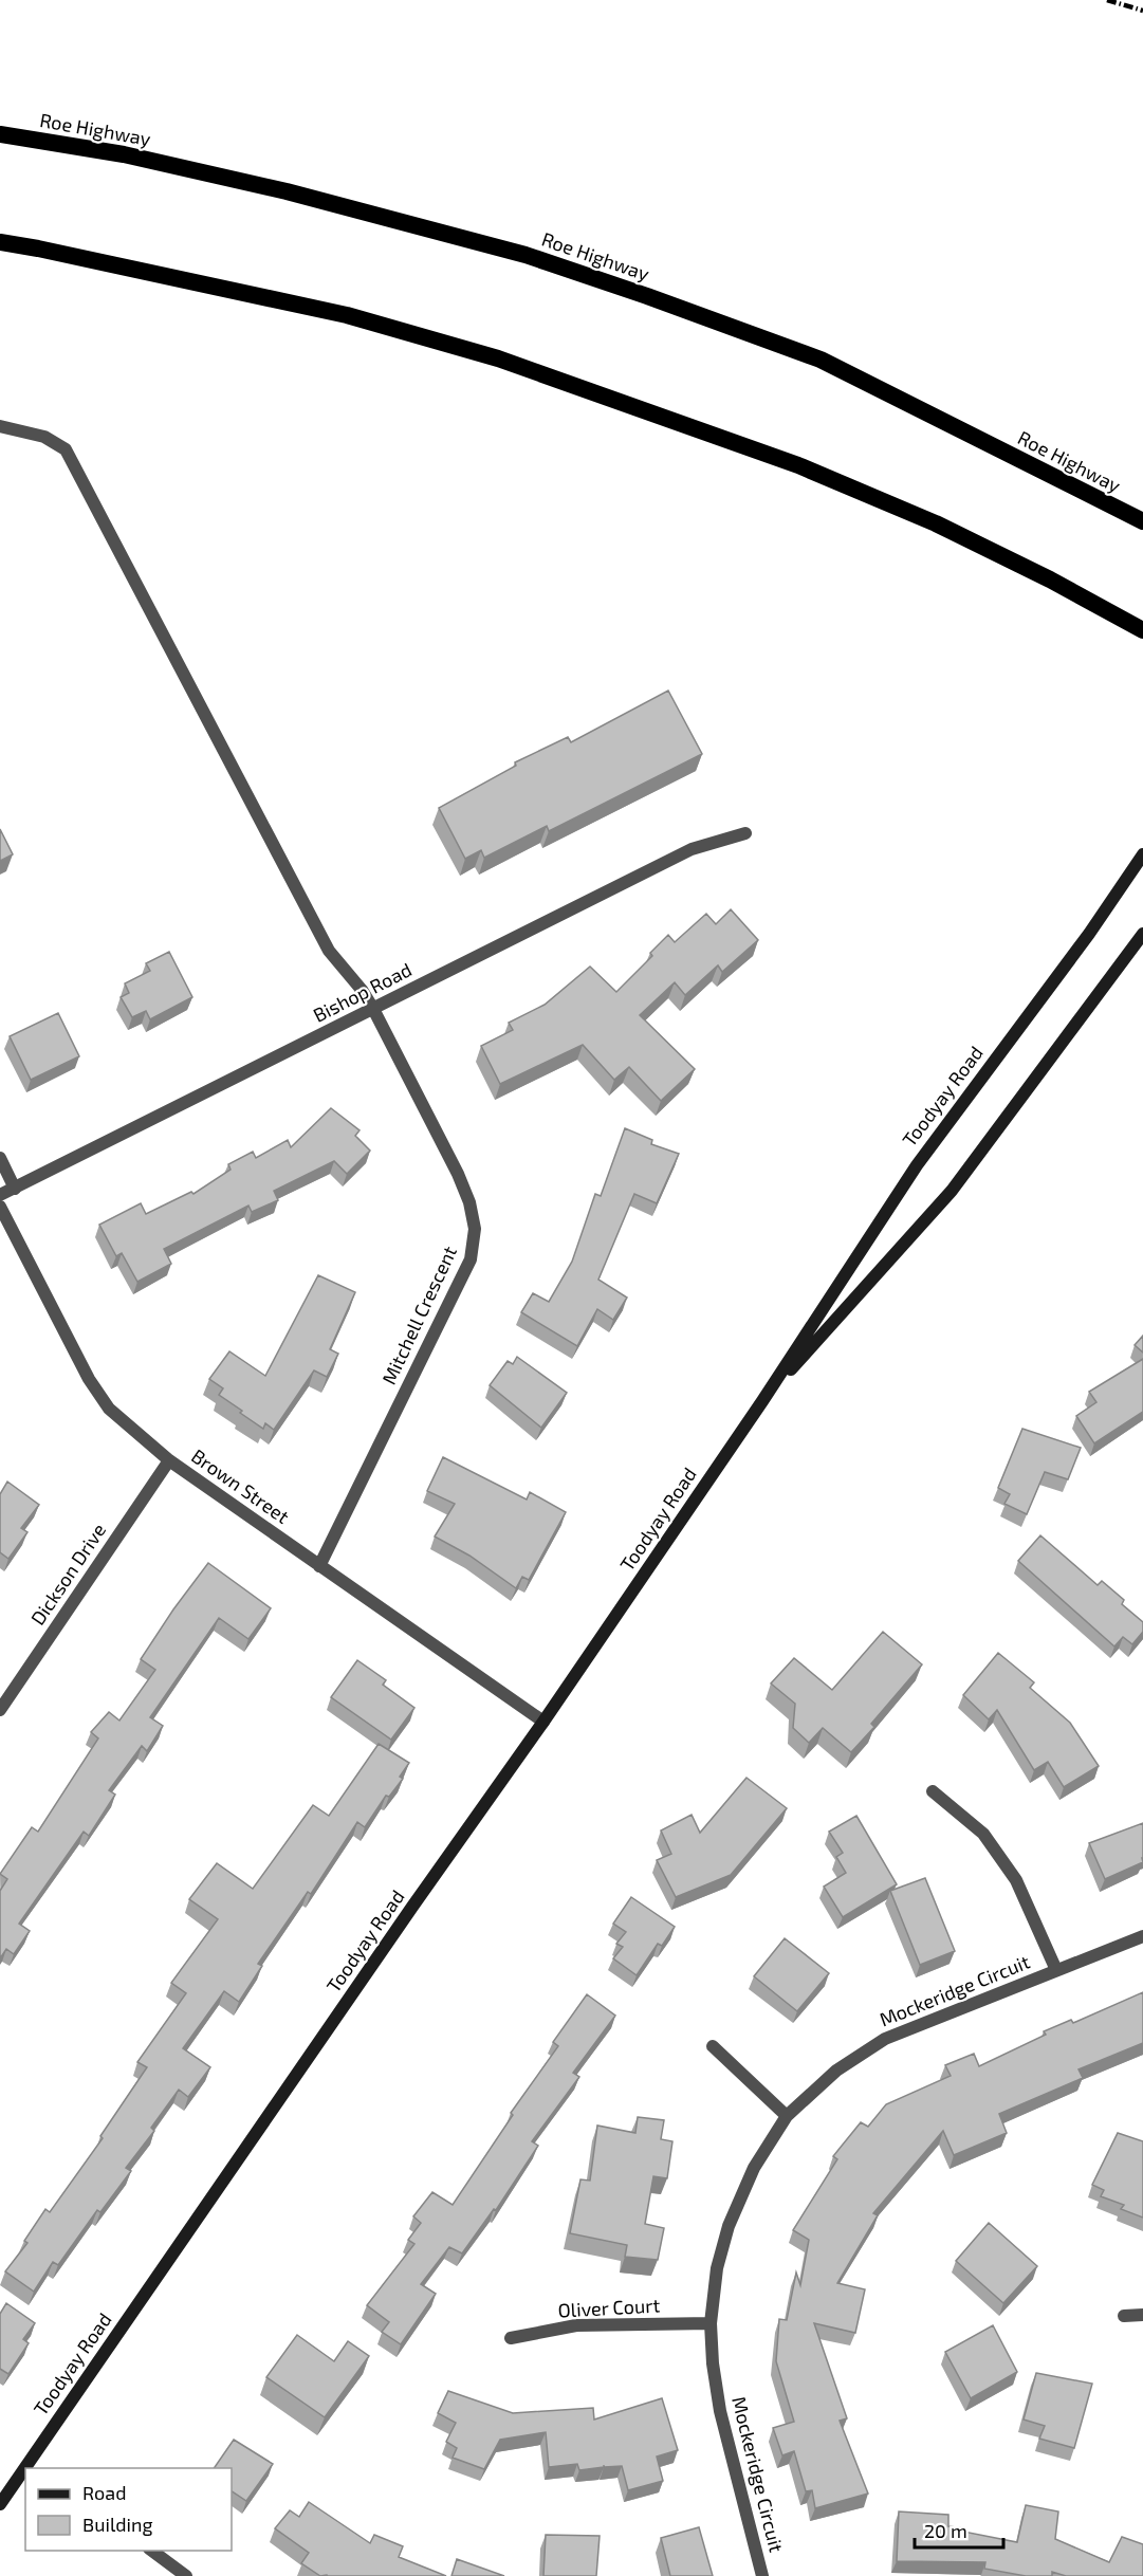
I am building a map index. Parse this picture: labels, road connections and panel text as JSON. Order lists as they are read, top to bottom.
{
  "streets": {
    "highway": ["Roe Highway"],
    "main road": ["Toodyay Road"],
    "street": [
      "Bishop Road",
      "Mitchell Crescent",
      "Brown Street",
      "Dickson Drive",
      "Mockeridge Circuit",
      "Oliver Court"
    ]
  },
  "crossings": [
    ["Bishop Road", "Mitchell Crescent"],
    ["Toodyay Road", "Brown Street"],
    ["Mitchell Crescent", "Brown Street"],
    ["Brown Street", "Dickson Drive"],
    ["Mockeridge Circuit", "Oliver Court"]
  ],
  "legend": ["Road", "Building"],
  "scale_bar": "20 m"
}
